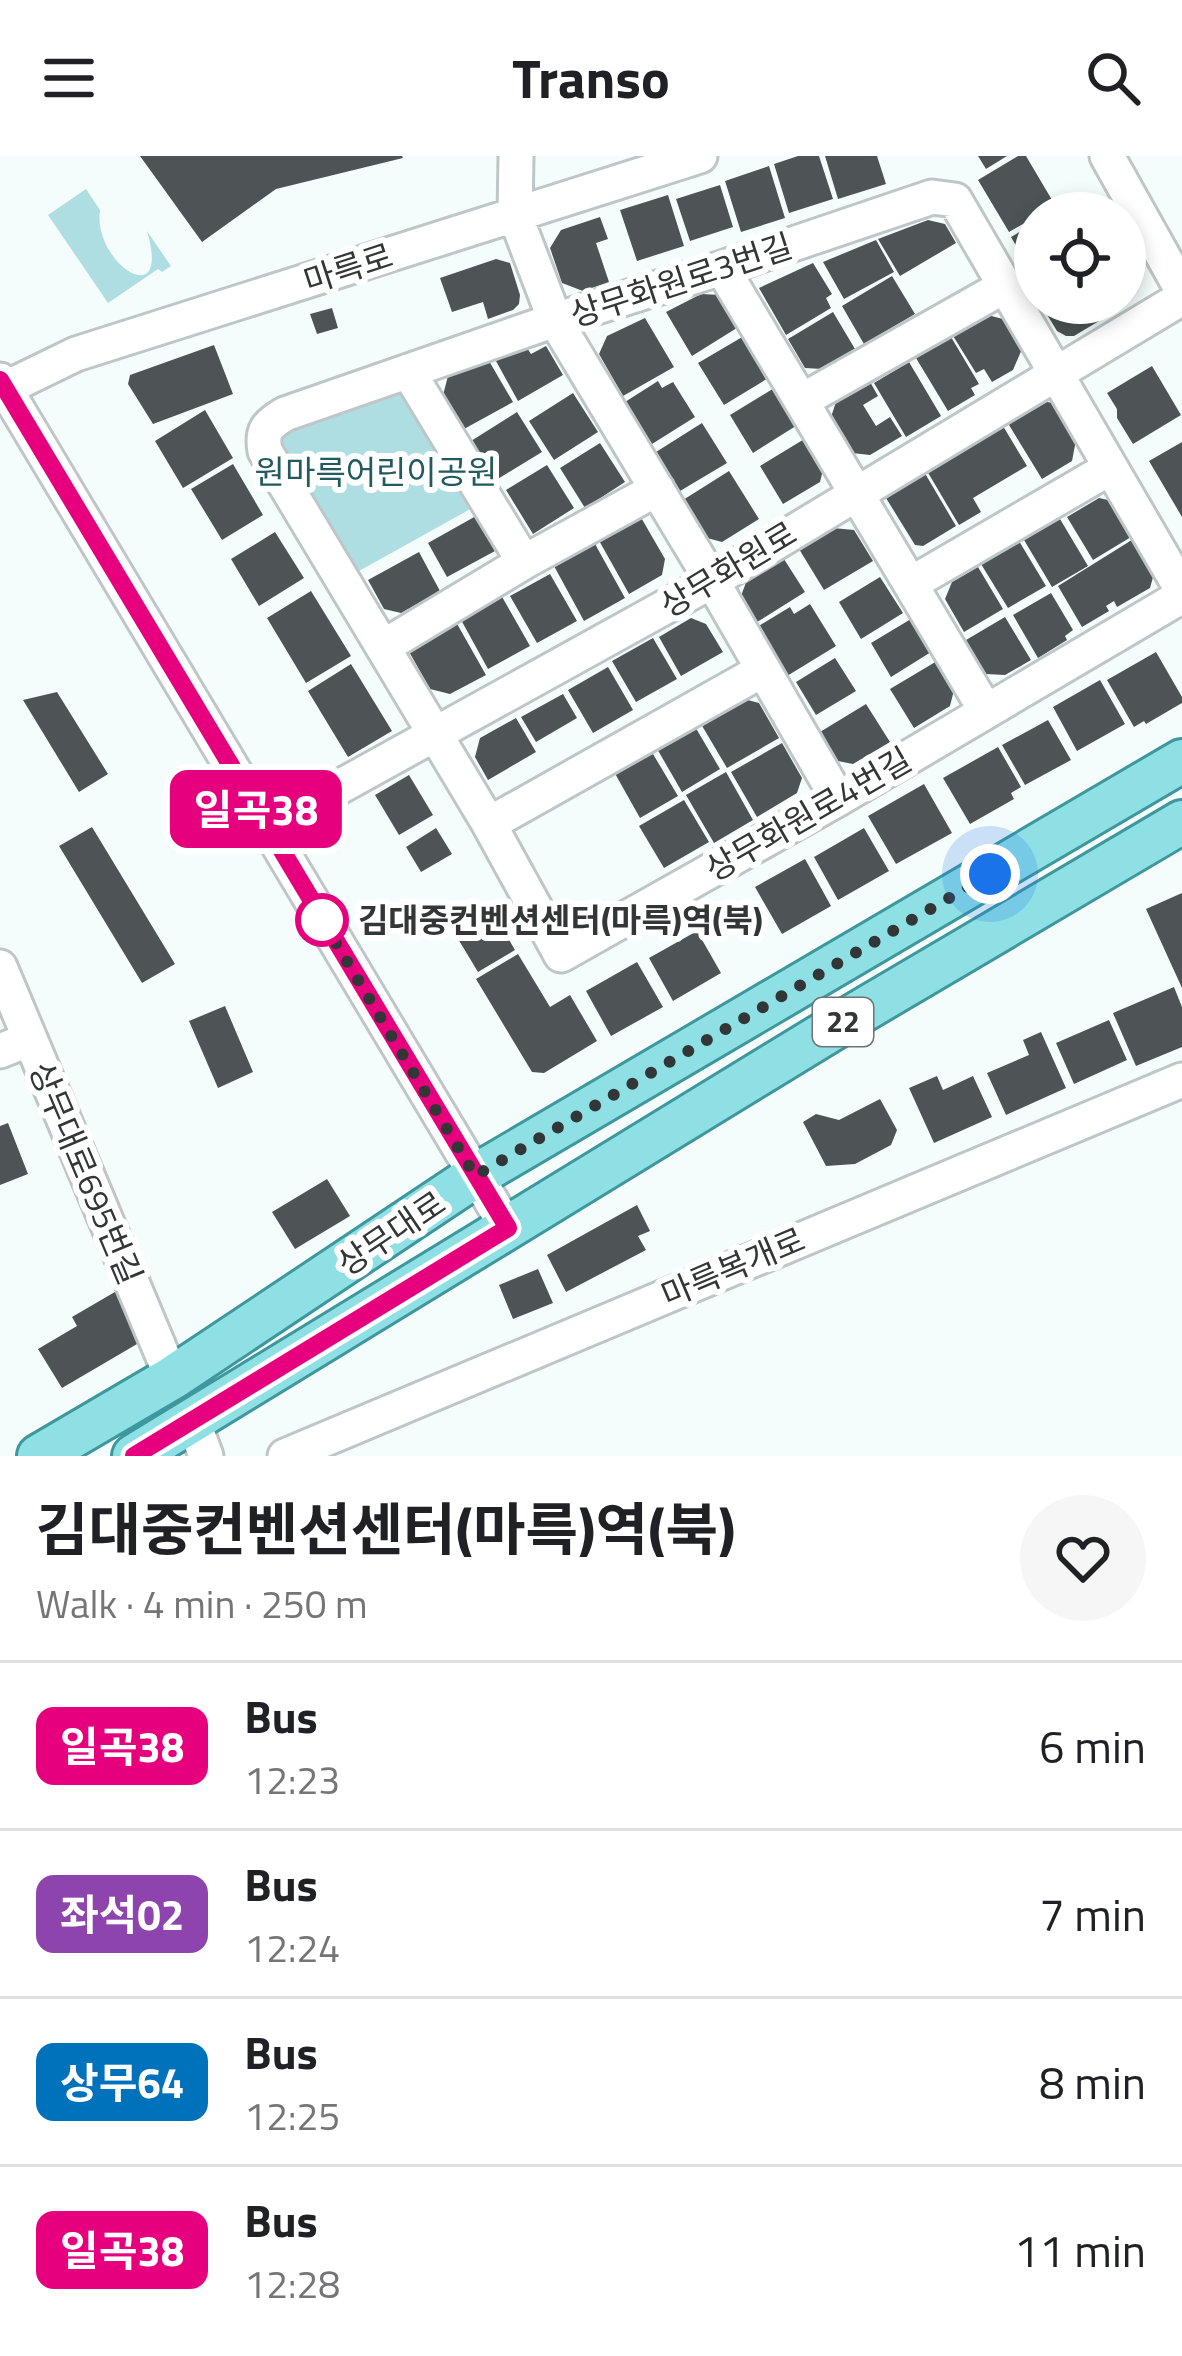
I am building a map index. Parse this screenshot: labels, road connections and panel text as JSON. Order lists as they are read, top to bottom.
{
  "streets": {
    "main road": ["22", "상무대로"],
    "street": [
      "마륵로",
      "상무화원로3번길",
      "상무화원로",
      "상무화원로4번길",
      "상무대로695번길",
      "마륵복개로"
    ]
  },
  "crossings": [
    ["상무화원로3번길", "상무화원로"],
    ["상무화원로3번길", "상무화원로4번길"],
    ["상무화원로", "상무화원로4번길"],
    ["상무대로695번길", "상무대로"]
  ],
  "parks": ["원마륵어린이공원"],
  "places": ["김대중컨벤션센터(마륵)역(북)"],
  "lines": ["bus line 일곡38"],
  "page": {
    "header": "Transo",
    "on_map": "일곡38",
    "heading": ["김대중컨벤션센터(마륵)역(북)", "Walk · 4 min · 250 m"],
    "list": [
      {
        "mark": "일곡38",
        "name": "Bus",
        "note": "12:23",
        "value": "6 min"
      },
      {
        "mark": "좌석02",
        "name": "Bus",
        "note": "12:24",
        "value": "7 min"
      },
      {
        "mark": "상무64",
        "name": "Bus",
        "note": "12:25",
        "value": "8 min"
      },
      {
        "mark": "일곡38",
        "name": "Bus",
        "note": "12:28",
        "value": "11 min"
      }
    ]
  }
}
